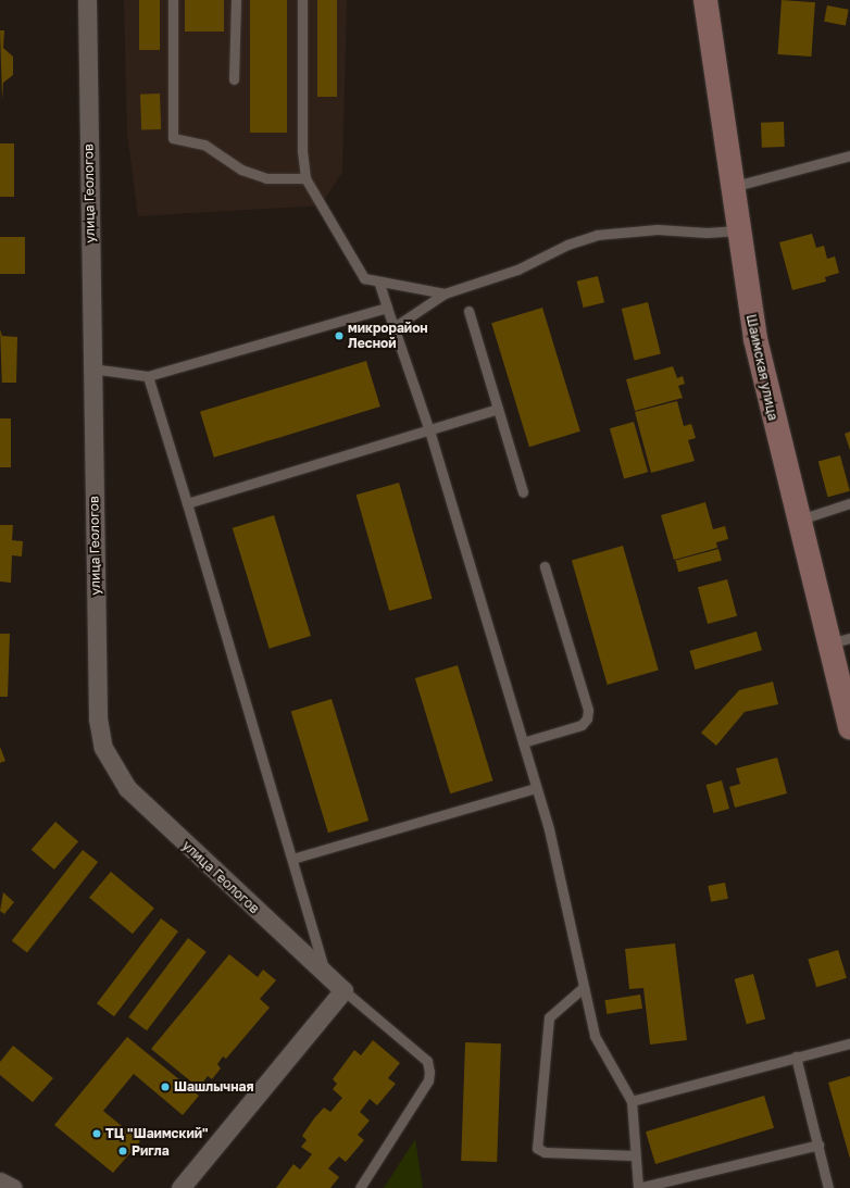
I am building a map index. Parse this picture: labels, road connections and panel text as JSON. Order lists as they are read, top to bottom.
{
  "streets": {
    "main road": ["Шаимская улица"],
    "street": ["улица Геологов"]
  },
  "places": [
    "микрорайон Лесной",
    "Шашлычная",
    "ТЦ \"Шаимский\"",
    "Ригла"
  ]
}
